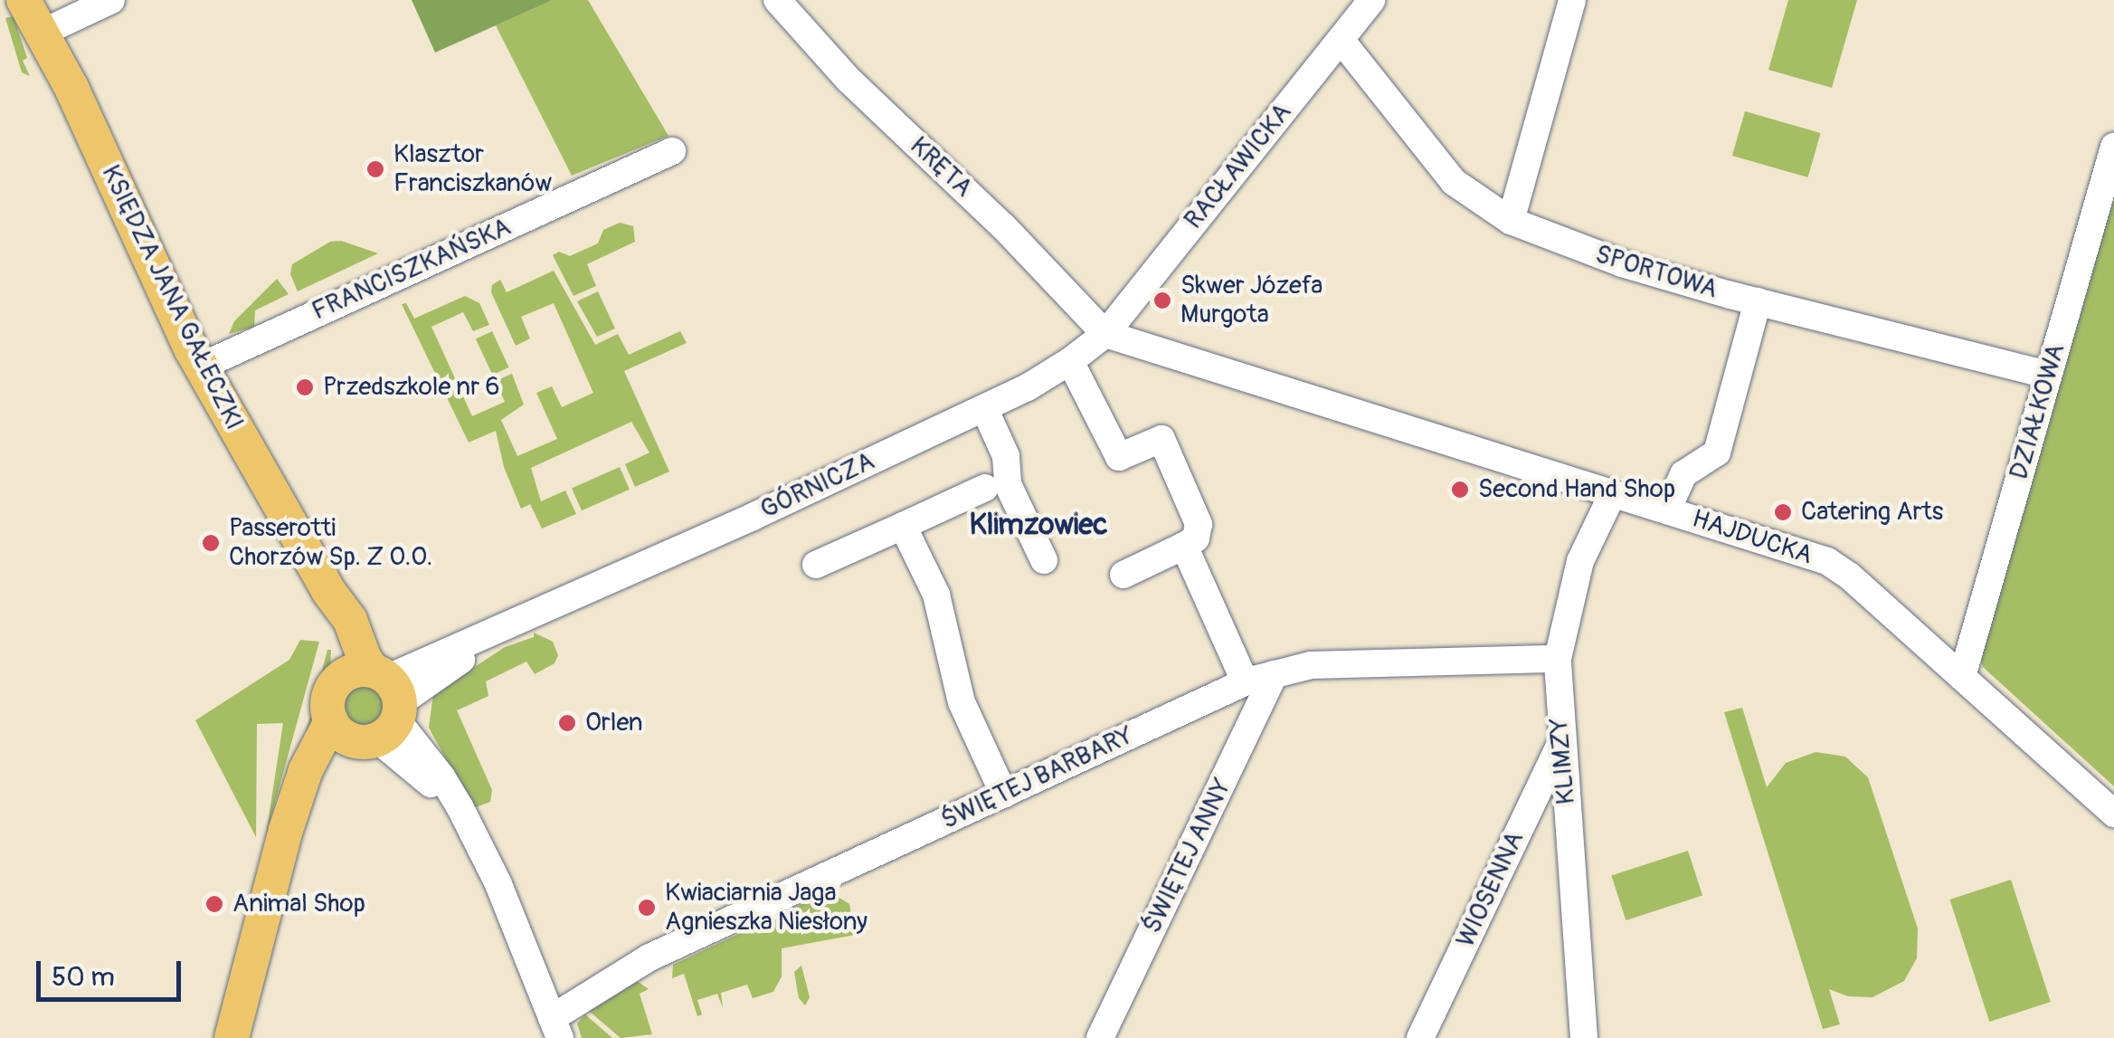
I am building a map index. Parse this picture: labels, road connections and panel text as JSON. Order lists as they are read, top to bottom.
{
  "streets": {
    "main road": ["KSIĘDZA JANA GAŁECZKI"],
    "street": [
      "RACŁAWICKA",
      "KRĘTA",
      "FRANCISZKAŃSKA",
      "SPORTOWA",
      "DZIAŁKOWA",
      "GÓRNICZA",
      "HAJDUCKA",
      "KLIMZY",
      "ŚWIĘTEJ BARBARY",
      "ŚWIĘTEJ ANNY",
      "WIOSENNA"
    ]
  },
  "crossings": [
    ["RACŁAWICKA", "KRĘTA"],
    ["RACŁAWICKA", "SPORTOWA"],
    ["RACŁAWICKA", "GÓRNICZA"],
    ["RACŁAWICKA", "HAJDUCKA"],
    ["KRĘTA", "GÓRNICZA"],
    ["KRĘTA", "HAJDUCKA"],
    ["FRANCISZKAŃSKA", "KSIĘDZA JANA GAŁECZKI"],
    ["SPORTOWA", "DZIAŁKOWA"],
    ["KSIĘDZA JANA GAŁECZKI", "GÓRNICZA"],
    ["DZIAŁKOWA", "HAJDUCKA"],
    ["GÓRNICZA", "HAJDUCKA"],
    ["HAJDUCKA", "KLIMZY"],
    ["KLIMZY", "ŚWIĘTEJ BARBARY"],
    ["KLIMZY", "WIOSENNA"],
    ["ŚWIĘTEJ BARBARY", "ŚWIĘTEJ ANNY"]
  ],
  "districts": ["Klimzowiec"],
  "places": [
    "Klasztor Franciszkanów",
    "Skwer Józefa Murgota",
    "Przedszkole nr 6",
    "Second Hand Shop",
    "Catering Arts",
    "Passerotti Chorzów Sp. Z O.O.",
    "Orlen",
    "Animal Shop",
    "Kwiaciarnia Jaga Agnieszka Niesłony"
  ],
  "scale_bar": "50 m"
}
